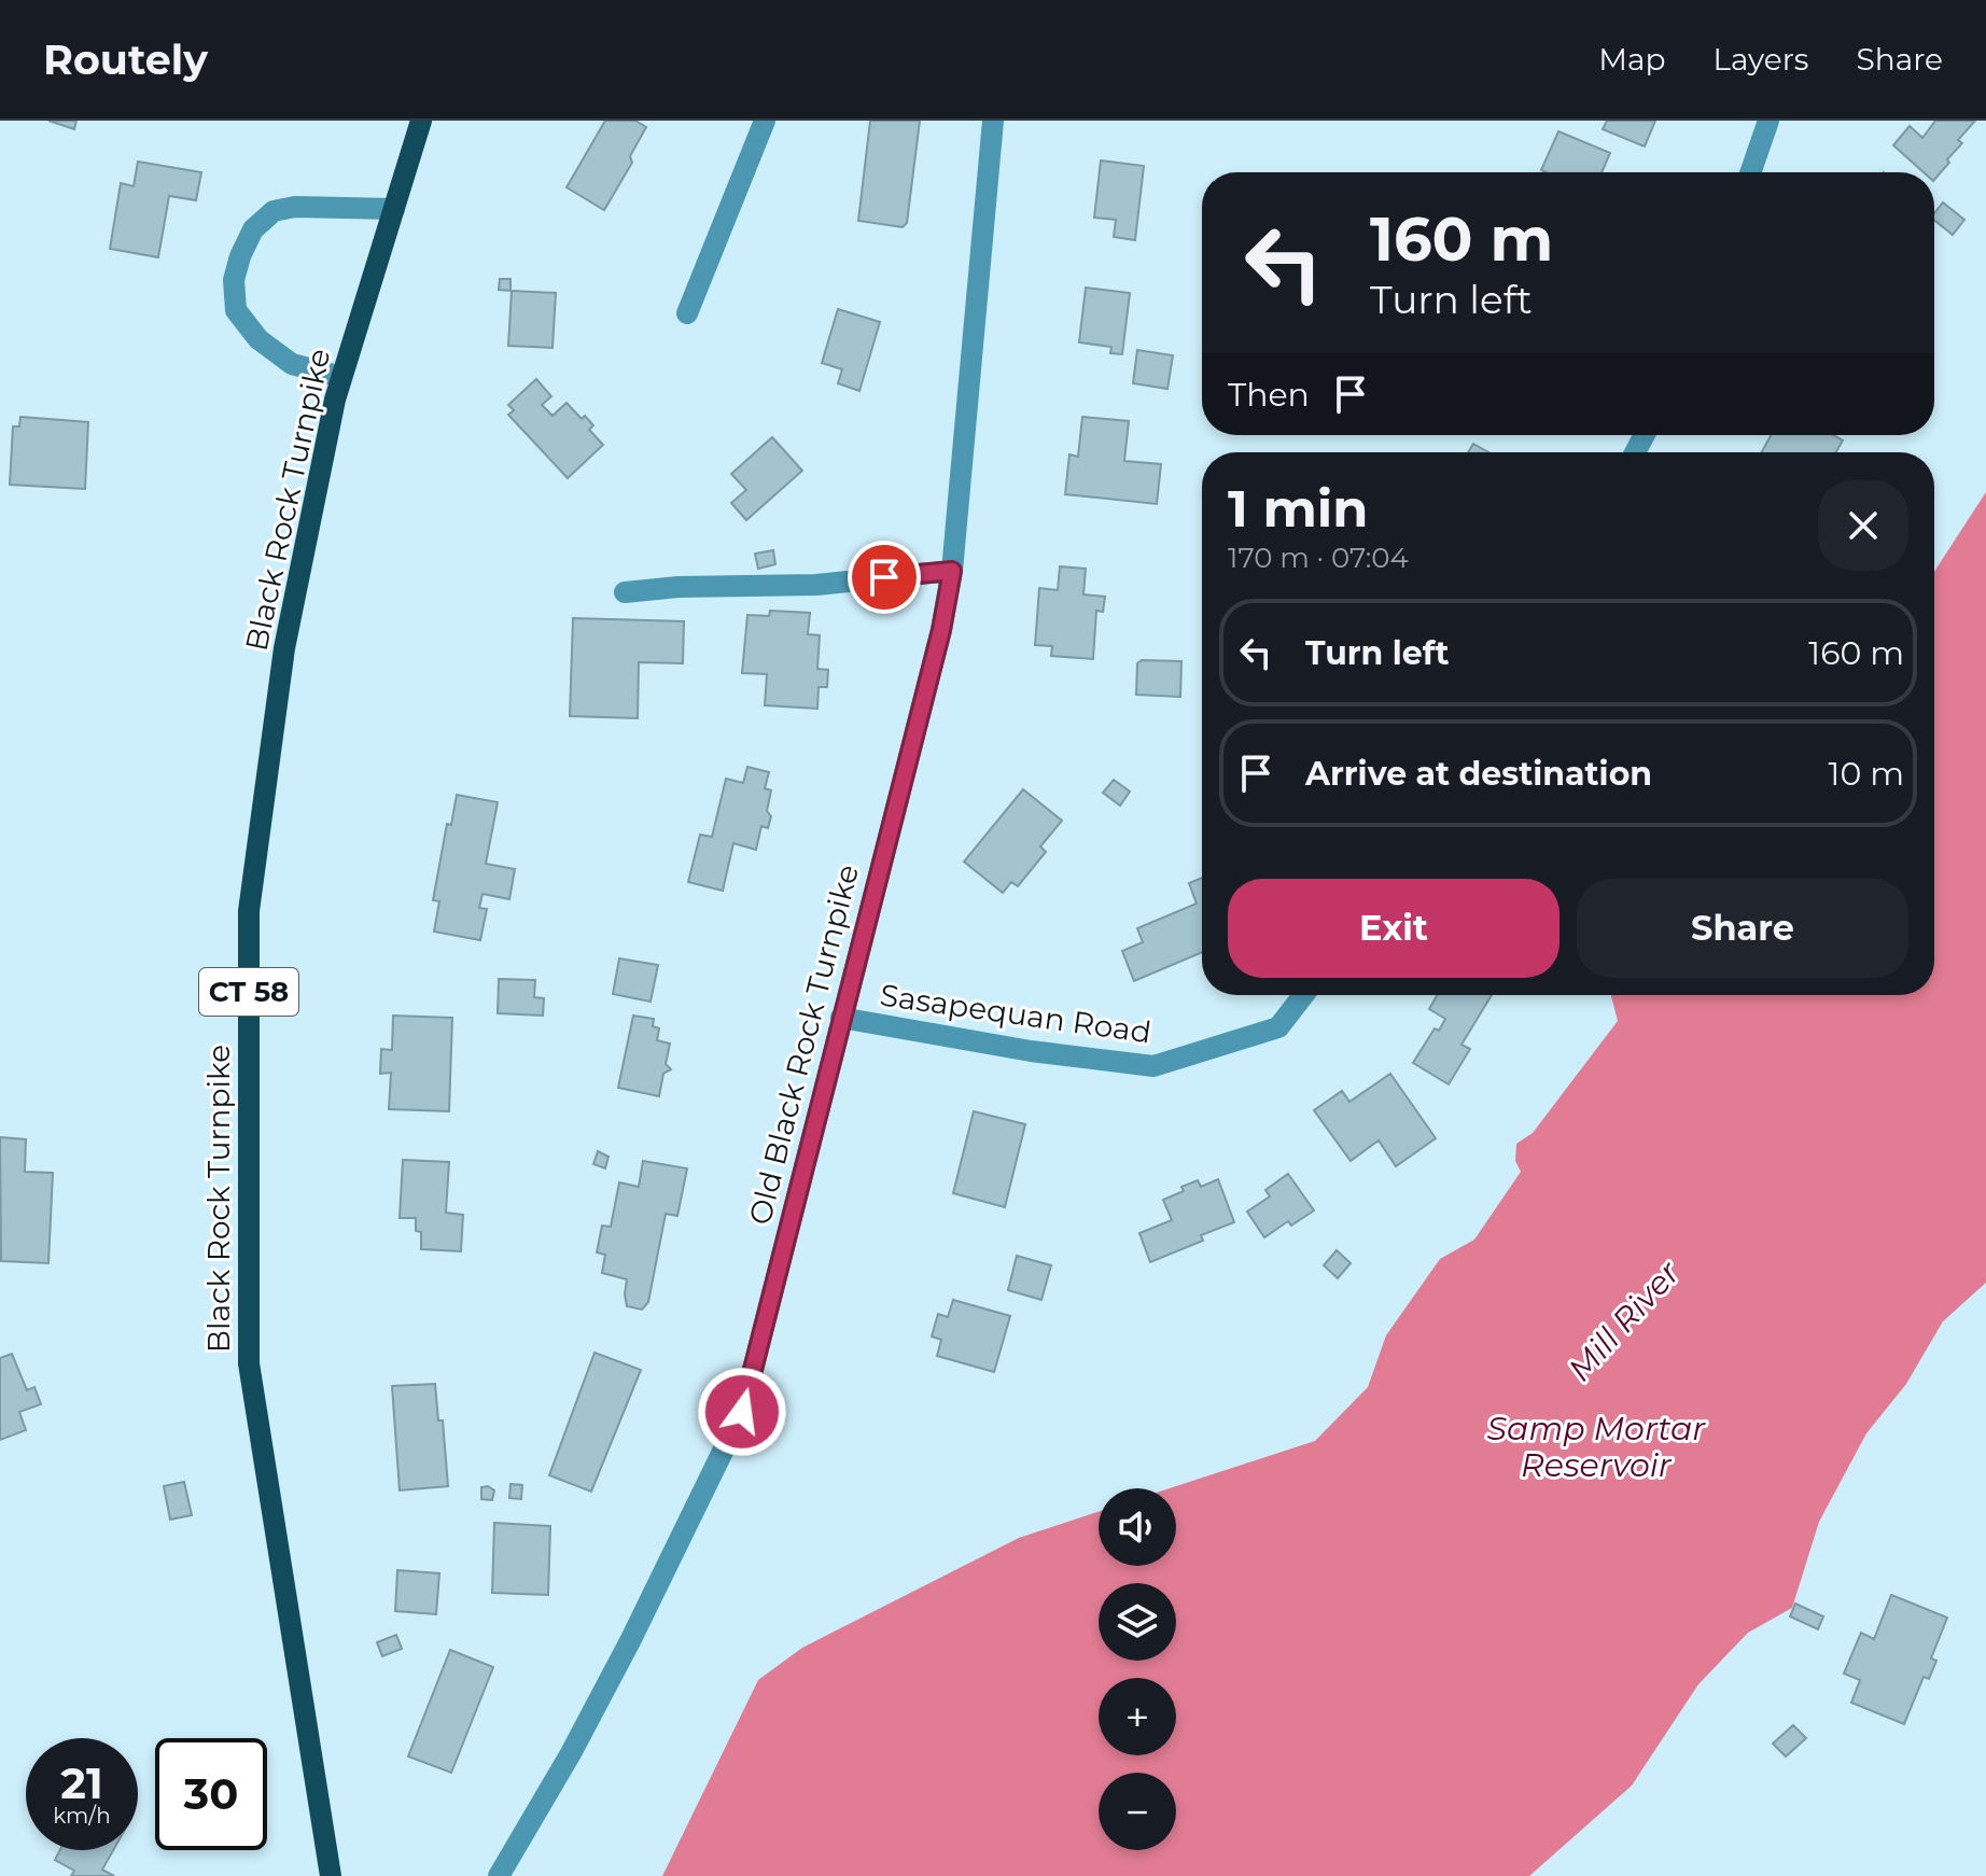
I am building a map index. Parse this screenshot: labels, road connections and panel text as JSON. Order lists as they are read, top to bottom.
{
  "streets": {
    "main road": ["Black Rock Turnpike", "CT 58"],
    "street": ["Sasapequan Road", "Old Black Rock Turnpike"]
  },
  "crossings": [
    ["Sasapequan Road", "Old Black Rock Turnpike"]
  ],
  "water": ["Mill River", "Samp Mortar Reservoir"],
  "page": {
    "header": "Routely",
    "nav": ["Map", "Layers", "Share"],
    "turn": ["160 m", "Turn left"],
    "then": "Then",
    "heading": ["1 min", "170 m · 07:04"],
    "list": [
      {
        "name": "Turn left",
        "value": "160 m"
      },
      {
        "name": "Arrive at destination",
        "value": "10 m"
      }
    ],
    "buttons": ["Exit", "Share"],
    "map_buttons": ["+", "−"],
    "speed": "21 km/h",
    "limit": "30"
  }
}
